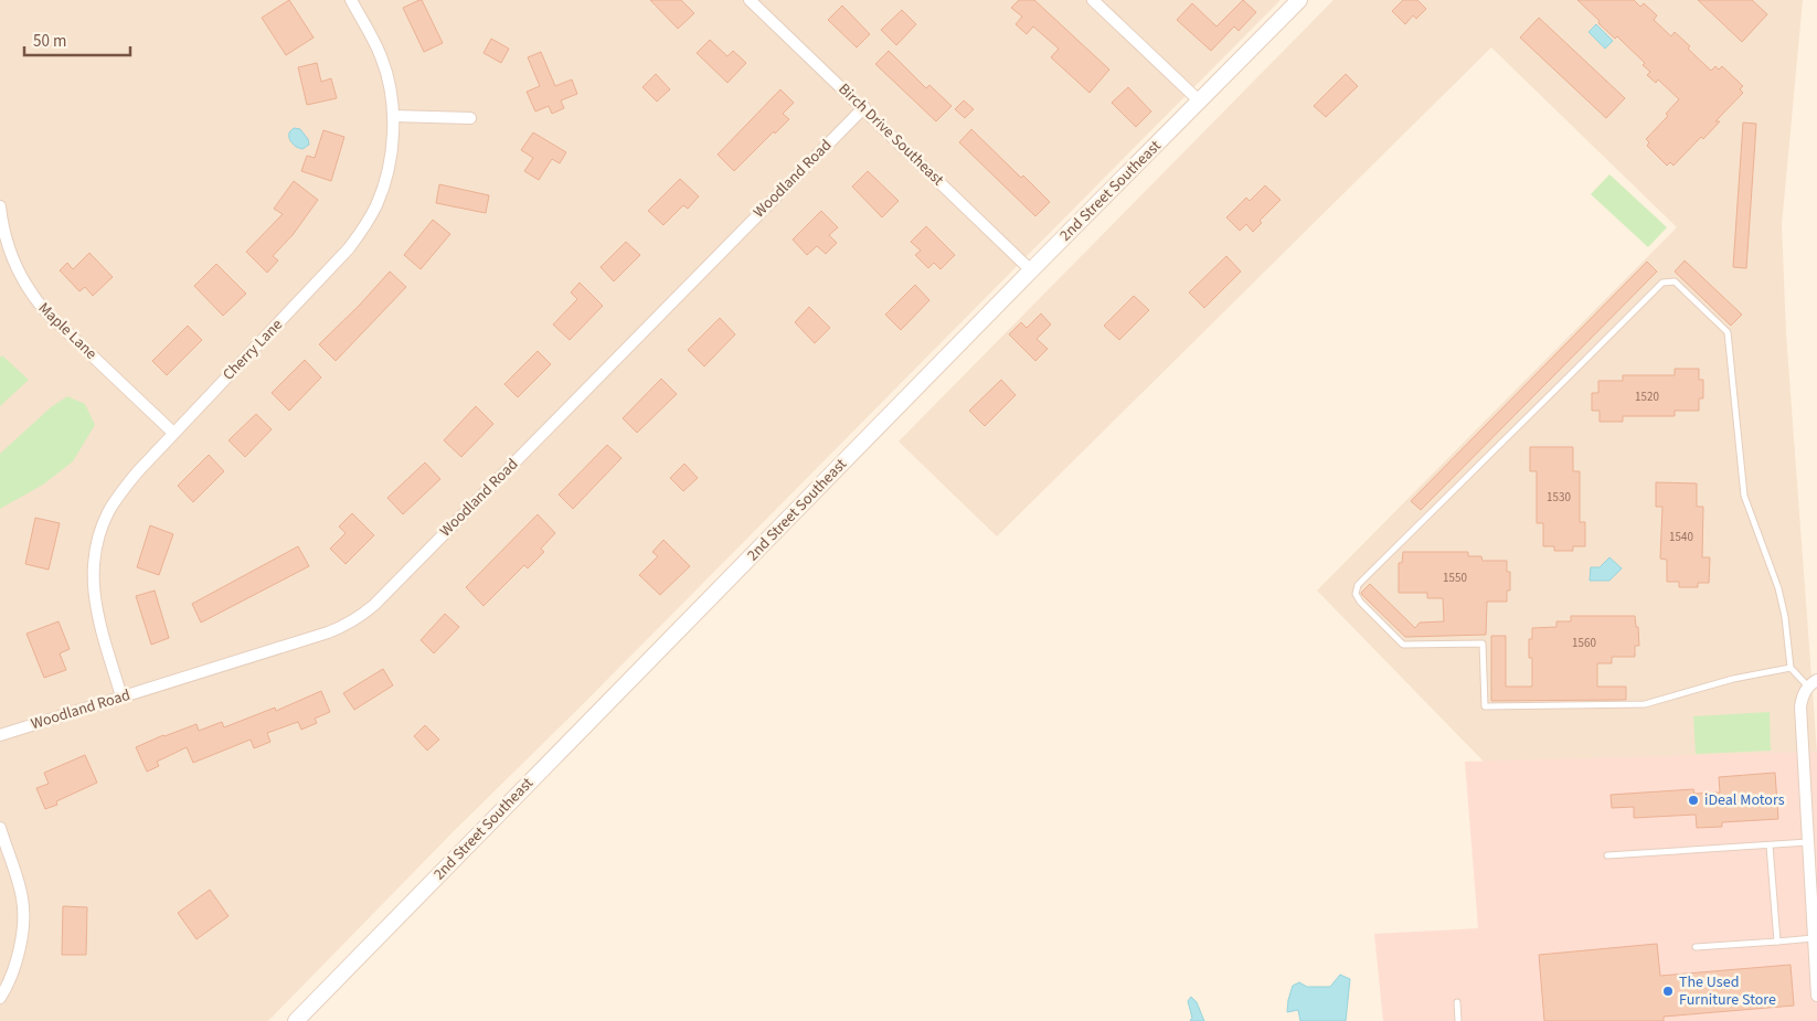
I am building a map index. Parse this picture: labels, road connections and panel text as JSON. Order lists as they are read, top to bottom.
{
  "streets": {
    "street": [
      "Birch Drive Southeast",
      "Woodland Road",
      "2nd Street Southeast",
      "Maple Lane",
      "Cherry Lane"
    ]
  },
  "crossings": [
    ["Birch Drive Southeast", "Woodland Road"],
    ["Birch Drive Southeast", "2nd Street Southeast"],
    ["Woodland Road", "Cherry Lane"],
    ["Maple Lane", "Cherry Lane"]
  ],
  "places": ["iDeal Motors", "The Used Furniture Store"],
  "house_numbers": [
    "1520",
    "1530",
    "1540",
    "1550",
    "1560"
  ],
  "scale_bar": "50 m"
}
